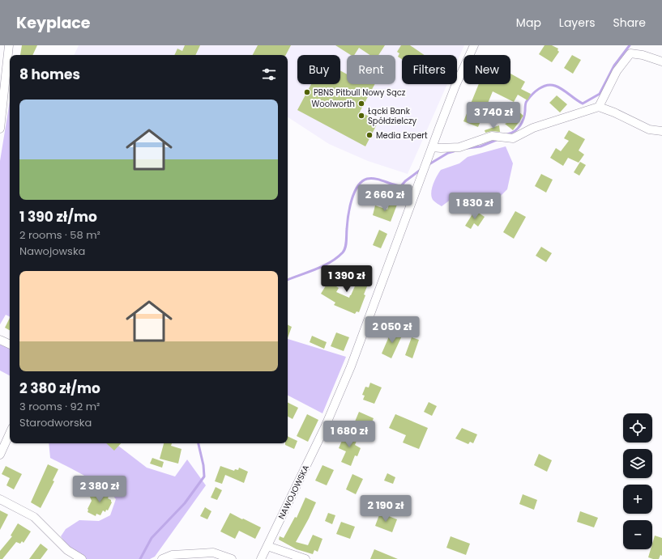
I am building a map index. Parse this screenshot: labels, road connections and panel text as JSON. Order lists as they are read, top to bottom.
{
  "streets": {
    "street": ["NAWOJOWSKA"]
  },
  "places": [
    "PBNS Pitbull Nowy Sącz",
    "Woolworth",
    "Łącki Bank Spółdzielczy",
    "Media Expert"
  ],
  "page": {
    "header": "Keyplace",
    "nav": ["Map", "Layers", "Share"],
    "chip": [
      "Buy",
      "Rent",
      "Filters",
      "New"
    ],
    "heading": "8 homes",
    "list": [
      {
        "name": "1 390 zł/mo",
        "note": "2 rooms · 58 m² · Nawojowska"
      },
      {
        "name": "2 380 zł/mo",
        "note": "3 rooms · 92 m² · Starodworska"
      }
    ],
    "price": [
      "3 740 zł",
      "2 660 zł",
      "1 830 zł",
      "1 390 zł",
      "2 050 zł",
      "1 680 zł",
      "2 380 zł",
      "2 190 zł"
    ],
    "map_buttons": ["+", "−"]
  }
}
